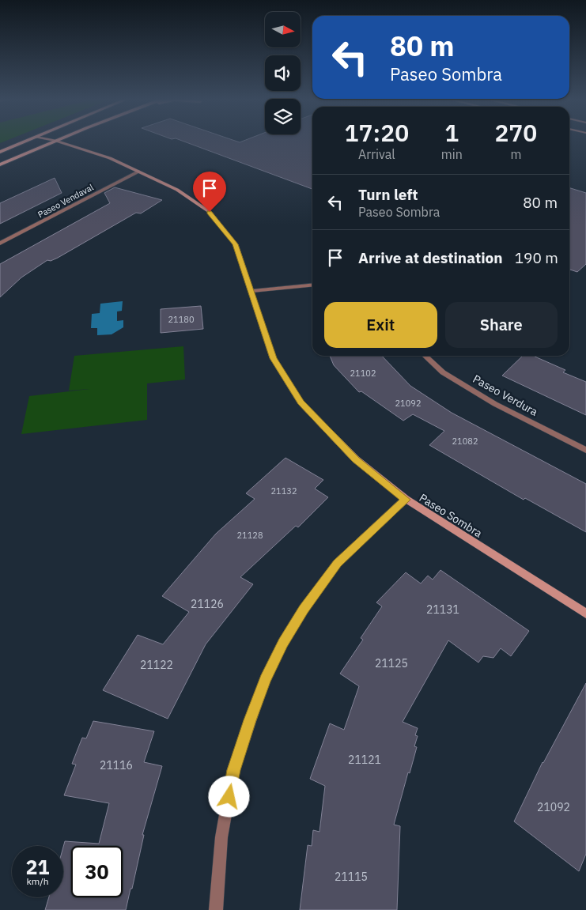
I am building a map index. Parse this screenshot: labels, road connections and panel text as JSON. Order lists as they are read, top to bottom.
{
  "streets": {
    "street": ["Paseo Vendaval", "Paseo Verdura", "Paseo Sombra"]
  },
  "crossings": [
    ["Paseo Vendaval", "Paseo Sombra"]
  ],
  "house_numbers": [
    "21180",
    "21102",
    "21092",
    "21082",
    "21132",
    "21128",
    "21126",
    "21131",
    "21125",
    "21122",
    "21121",
    "21116",
    "21092",
    "21115"
  ],
  "north": "right",
  "page": {
    "turn": ["80 m", "Paseo Sombra"],
    "eta": [
      "17:20",
      "Arrival",
      "1",
      "min",
      "270",
      "m"
    ],
    "list": [
      {
        "name": "Turn left",
        "note": "Paseo Sombra",
        "value": "80 m"
      },
      {
        "name": "Arrive at destination",
        "value": "190 m"
      }
    ],
    "buttons": ["Exit", "Share"],
    "speed": "21 km/h",
    "limit": "30"
  }
}
